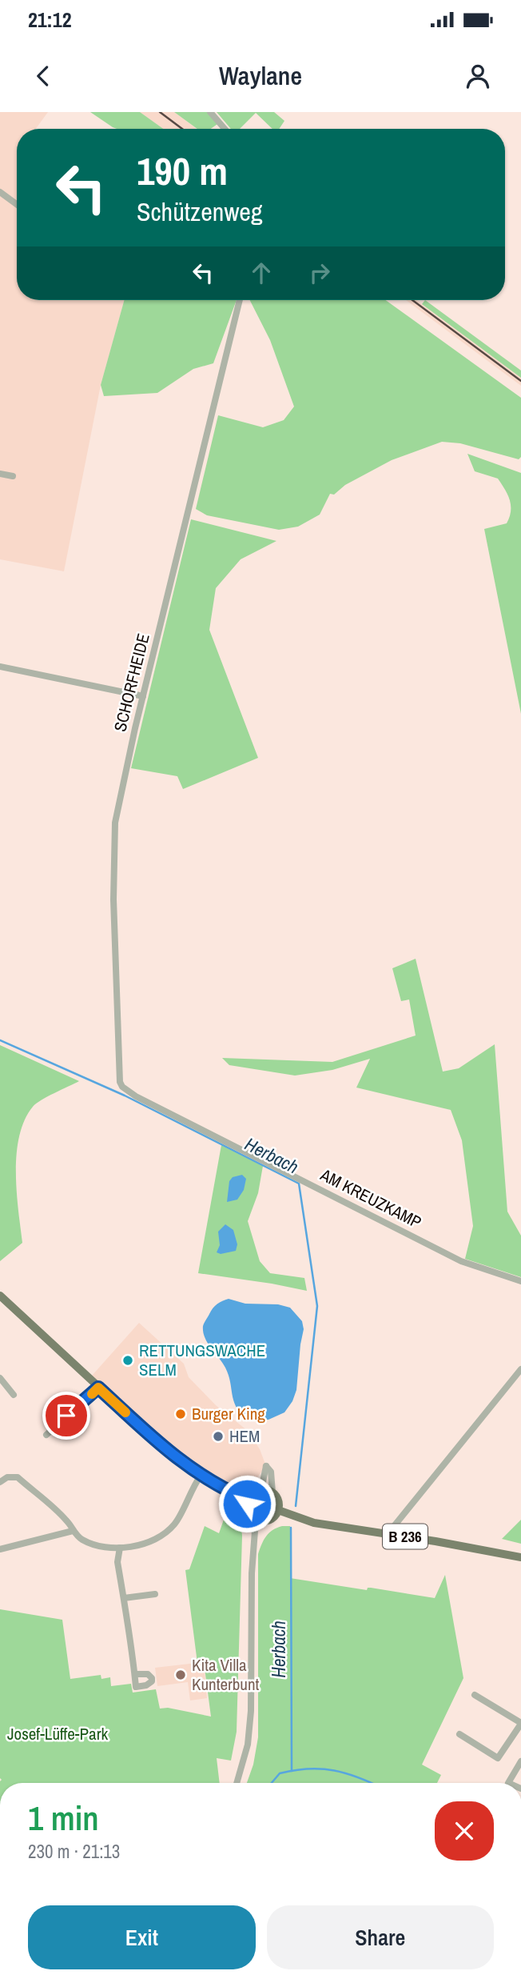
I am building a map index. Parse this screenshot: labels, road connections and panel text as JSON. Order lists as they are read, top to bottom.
{
  "streets": {
    "main road": ["B 236"],
    "street": ["SCHORFHEIDE", "AM KREUZKAMP"]
  },
  "crossings": [
    ["SCHORFHEIDE", "AM KREUZKAMP"]
  ],
  "water": ["Herbach"],
  "parks": ["Josef-Lüffe-Park"],
  "places": [
    "RETTUNGSWACHE SELM",
    "Burger King",
    "HEM",
    "Kita Villa Kunterbunt"
  ],
  "page": {
    "status": "21:12",
    "header": "Waylane",
    "turn": ["190 m", "Schützenweg"],
    "heading": ["1 min", "230 m · 21:13"],
    "buttons": ["Exit", "Share"]
  }
}
